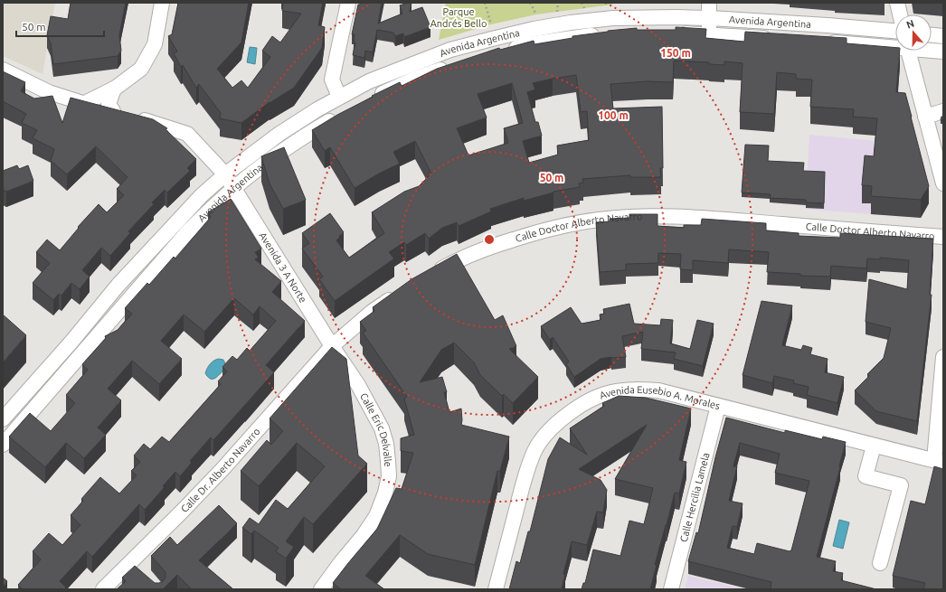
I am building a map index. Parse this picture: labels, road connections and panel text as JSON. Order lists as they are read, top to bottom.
{
  "streets": {
    "street": [
      "Avenida Argentina",
      "Calle Doctor Alberto Navarro",
      "Avenida 3 A Norte",
      "Avenida Eusebio A. Morales",
      "Calle Eric Delvalle",
      "Calle Dr. Alberto Navarro",
      "Calle Hercilia Lamela"
    ]
  },
  "crossings": [
    ["Avenida Argentina", "Avenida 3 A Norte"],
    ["Avenida 3 A Norte", "Calle Eric Delvalle"],
    ["Avenida 3 A Norte", "Calle Dr. Alberto Navarro"],
    ["Avenida Eusebio A. Morales", "Calle Hercilia Lamela"],
    ["Calle Eric Delvalle", "Calle Dr. Alberto Navarro"]
  ],
  "parks": ["Parque Andrés Bello"],
  "scale_bar": "50 m",
  "north": "top",
  "rings": ["150 m", "100 m", "50 m"]
}
